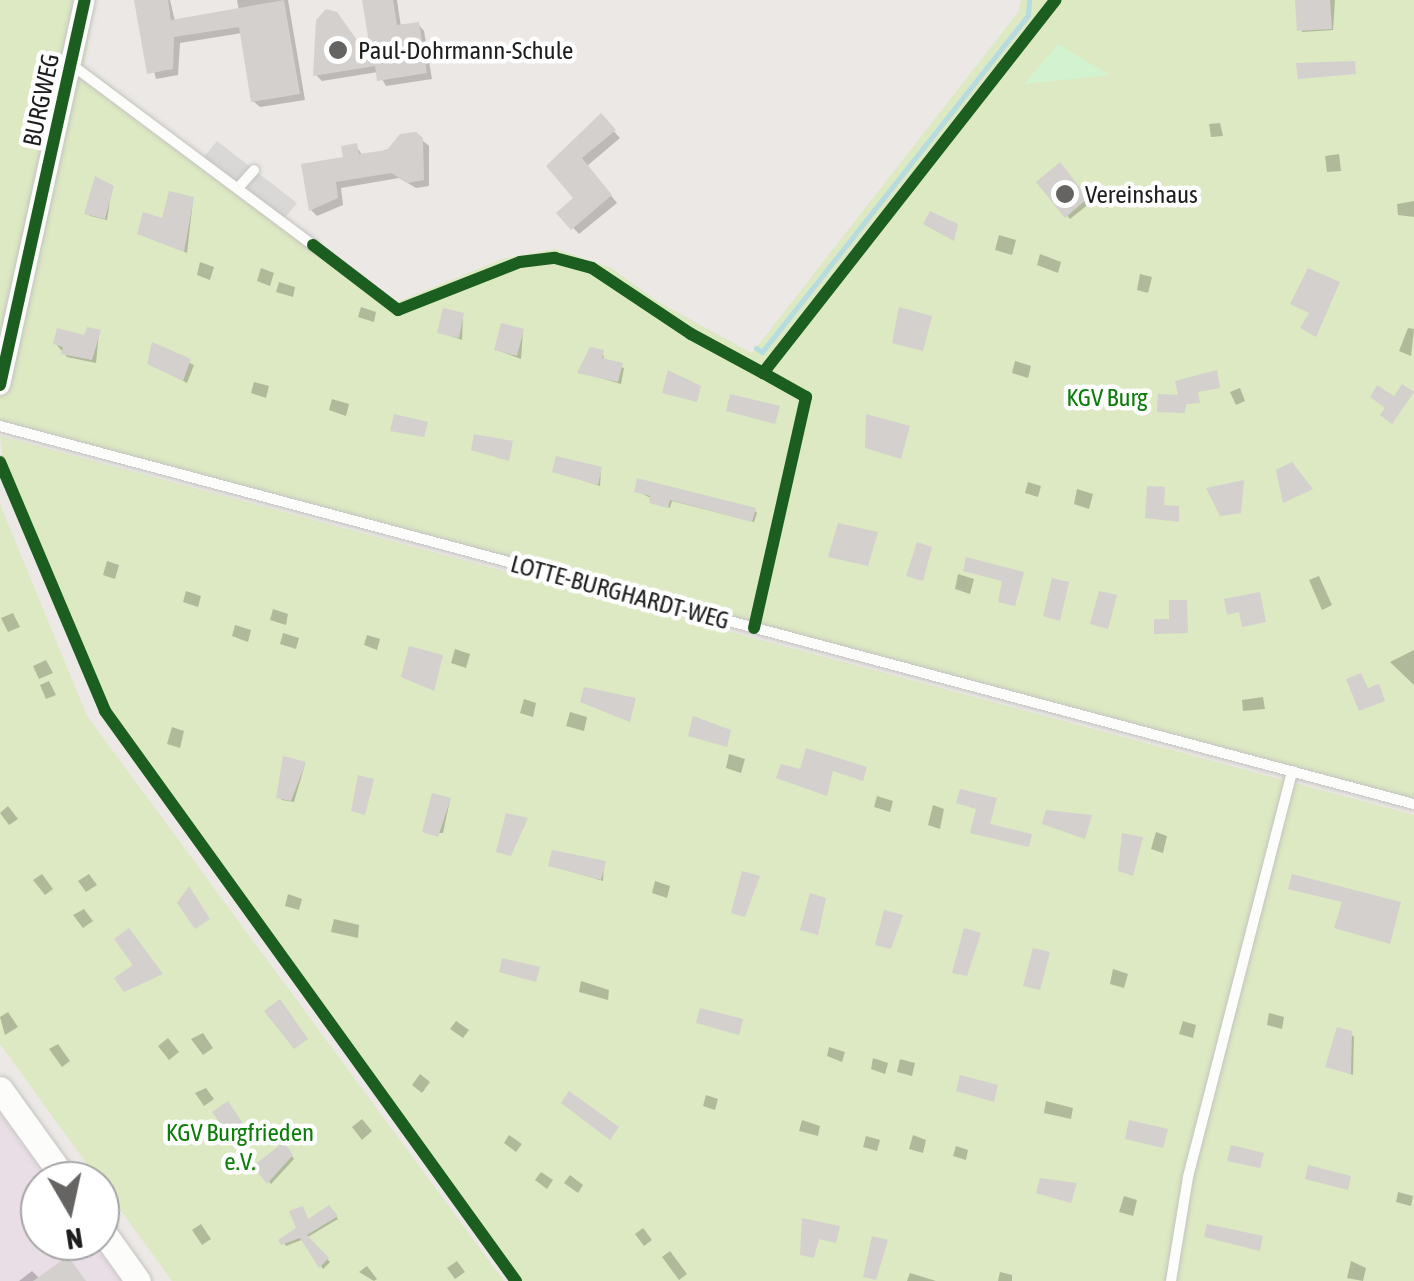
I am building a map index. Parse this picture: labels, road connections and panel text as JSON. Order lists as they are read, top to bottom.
{
  "streets": {
    "street": ["BURGWEG"],
    "lane": ["LOTTE-BURGHARDT-WEG"]
  },
  "parks": ["KGV Burg", "KGV Burgfrieden e.V."],
  "places": ["Paul-Dohrmann-Schule", "Vereinshaus"],
  "north": "bottom"
}
